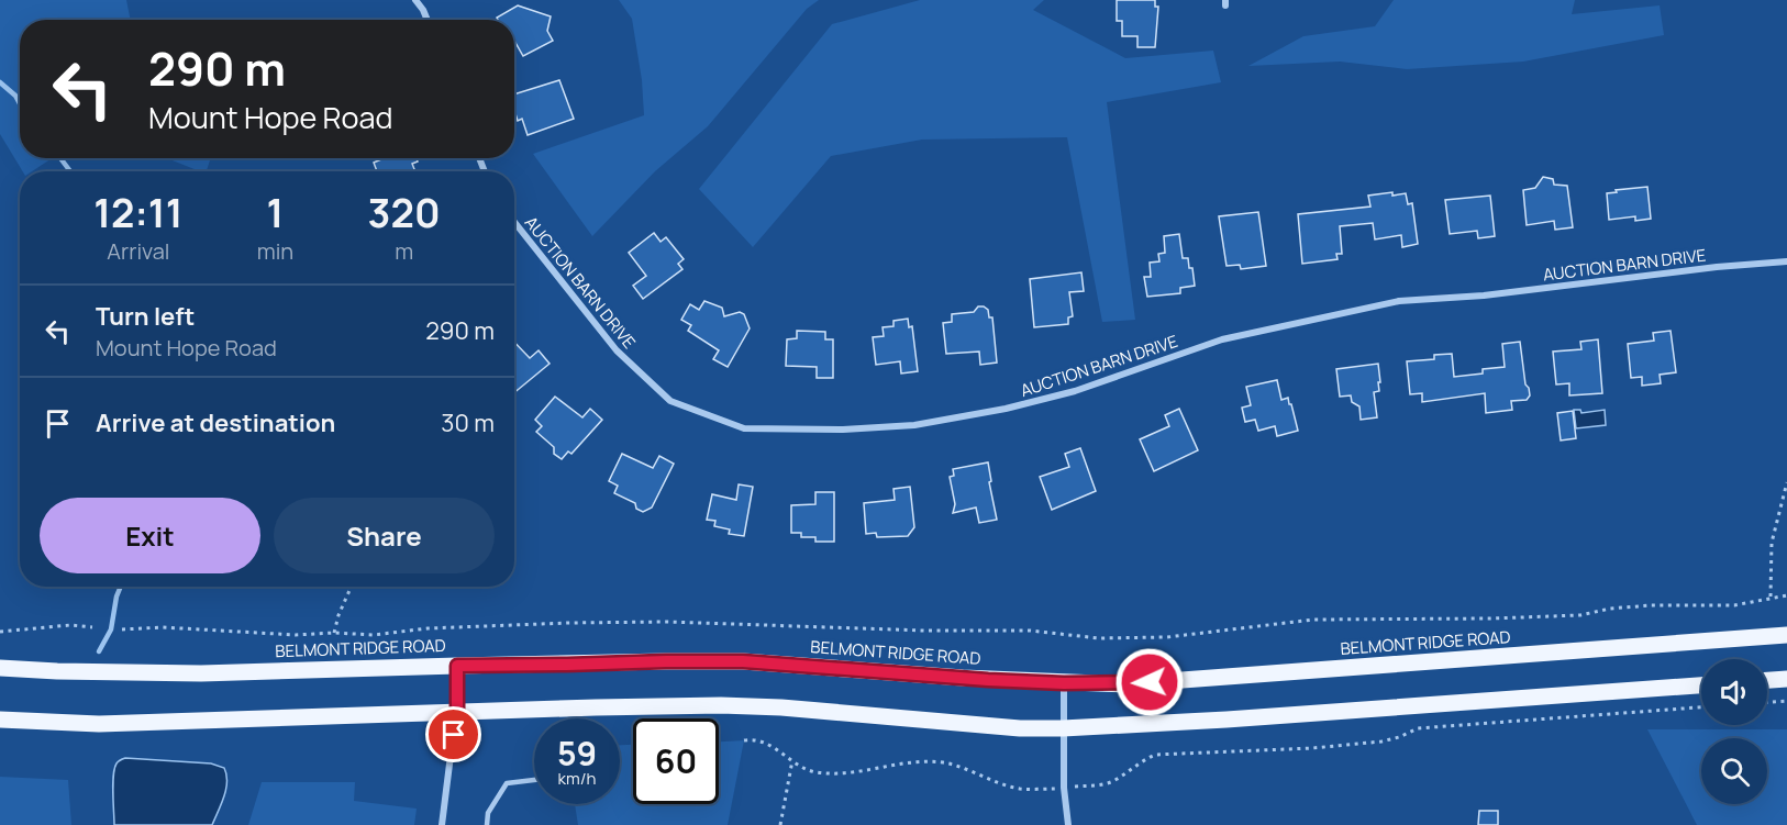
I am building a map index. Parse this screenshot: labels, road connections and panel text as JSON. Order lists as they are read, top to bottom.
{
  "streets": {
    "main road": ["BELMONT RIDGE ROAD"],
    "street": ["AUCTION BARN DRIVE"]
  },
  "page": {
    "turn": ["290 m", "Mount Hope Road"],
    "eta": [
      "12:11",
      "Arrival",
      "1",
      "min",
      "320",
      "m"
    ],
    "list": [
      {
        "name": "Turn left",
        "note": "Mount Hope Road",
        "value": "290 m"
      },
      {
        "name": "Arrive at destination",
        "value": "30 m"
      }
    ],
    "buttons": ["Exit", "Share"],
    "speed": "59 km/h",
    "limit": "60"
  }
}
